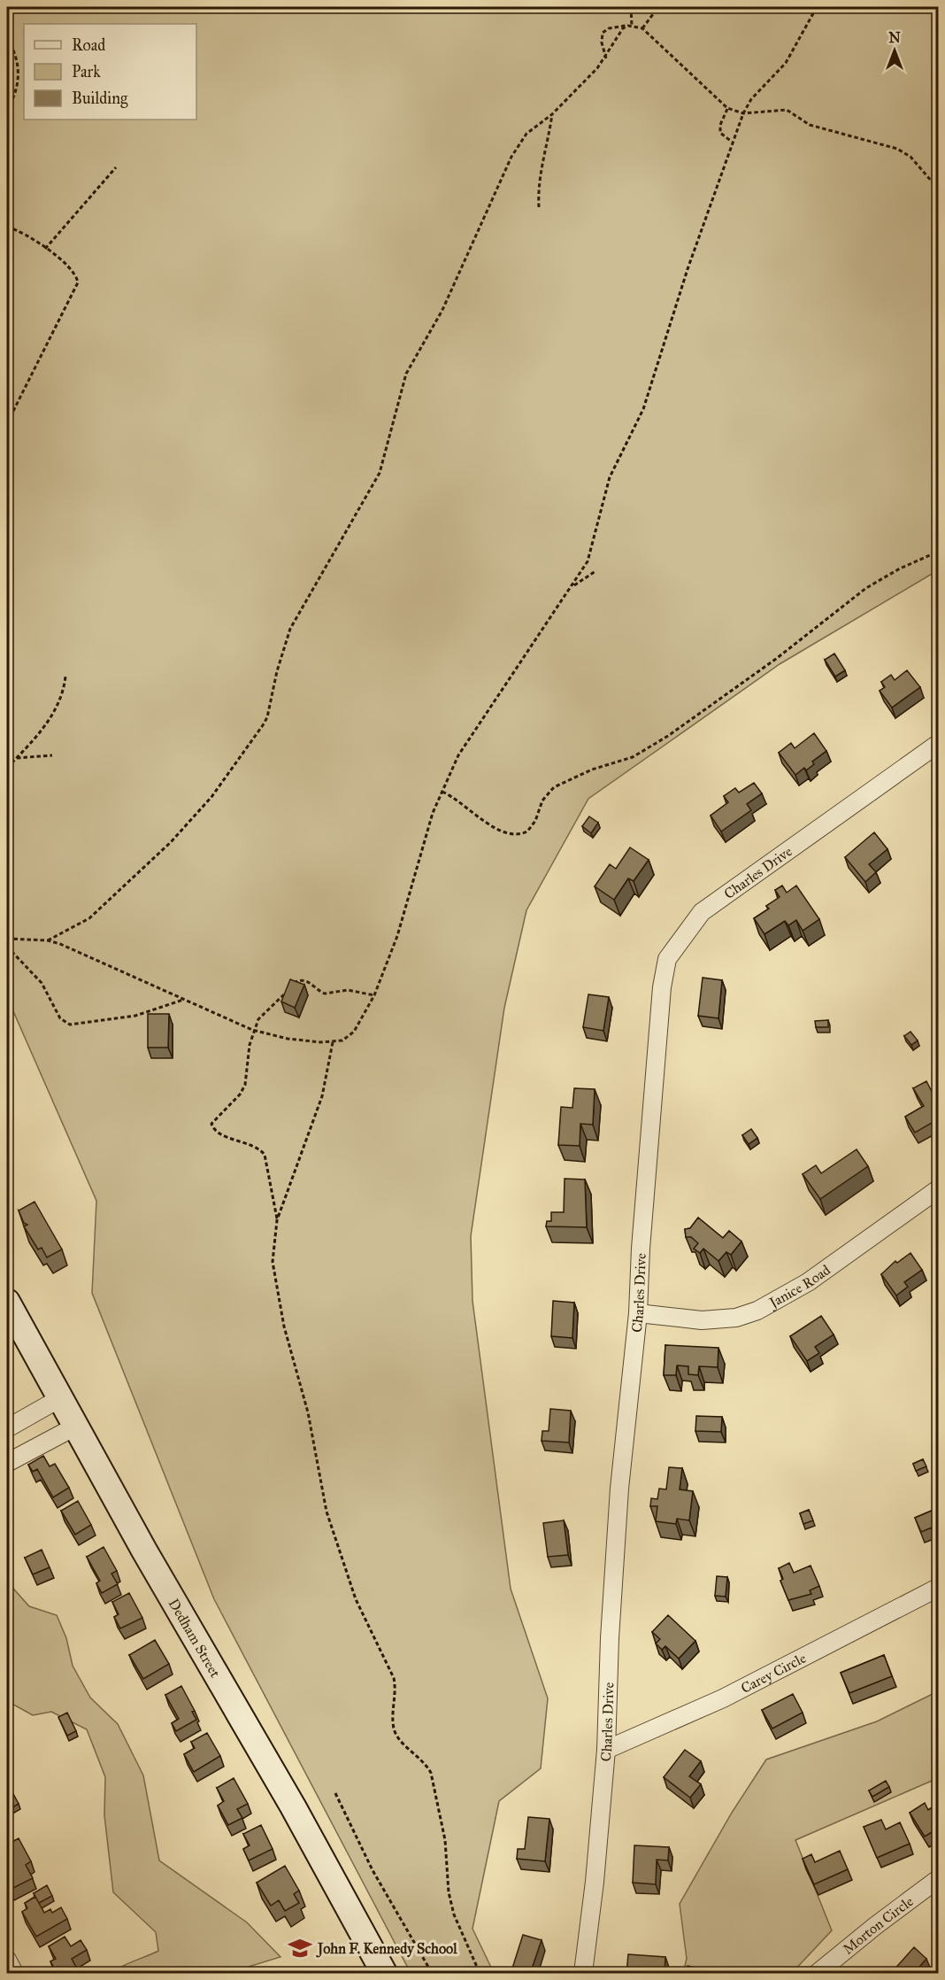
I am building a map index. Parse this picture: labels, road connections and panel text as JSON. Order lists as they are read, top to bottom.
{
  "streets": {
    "main road": ["Dedham Street"],
    "street": [
      "Charles Drive",
      "Janice Road",
      "Carey Circle",
      "Morton Circle"
    ]
  },
  "crossings": [
    ["Charles Drive", "Janice Road"],
    ["Charles Drive", "Carey Circle"]
  ],
  "places": {
    "school or university": ["John F. Kennedy School"]
  },
  "legend": ["Road", "Park", "Building"],
  "north": "top"
}
